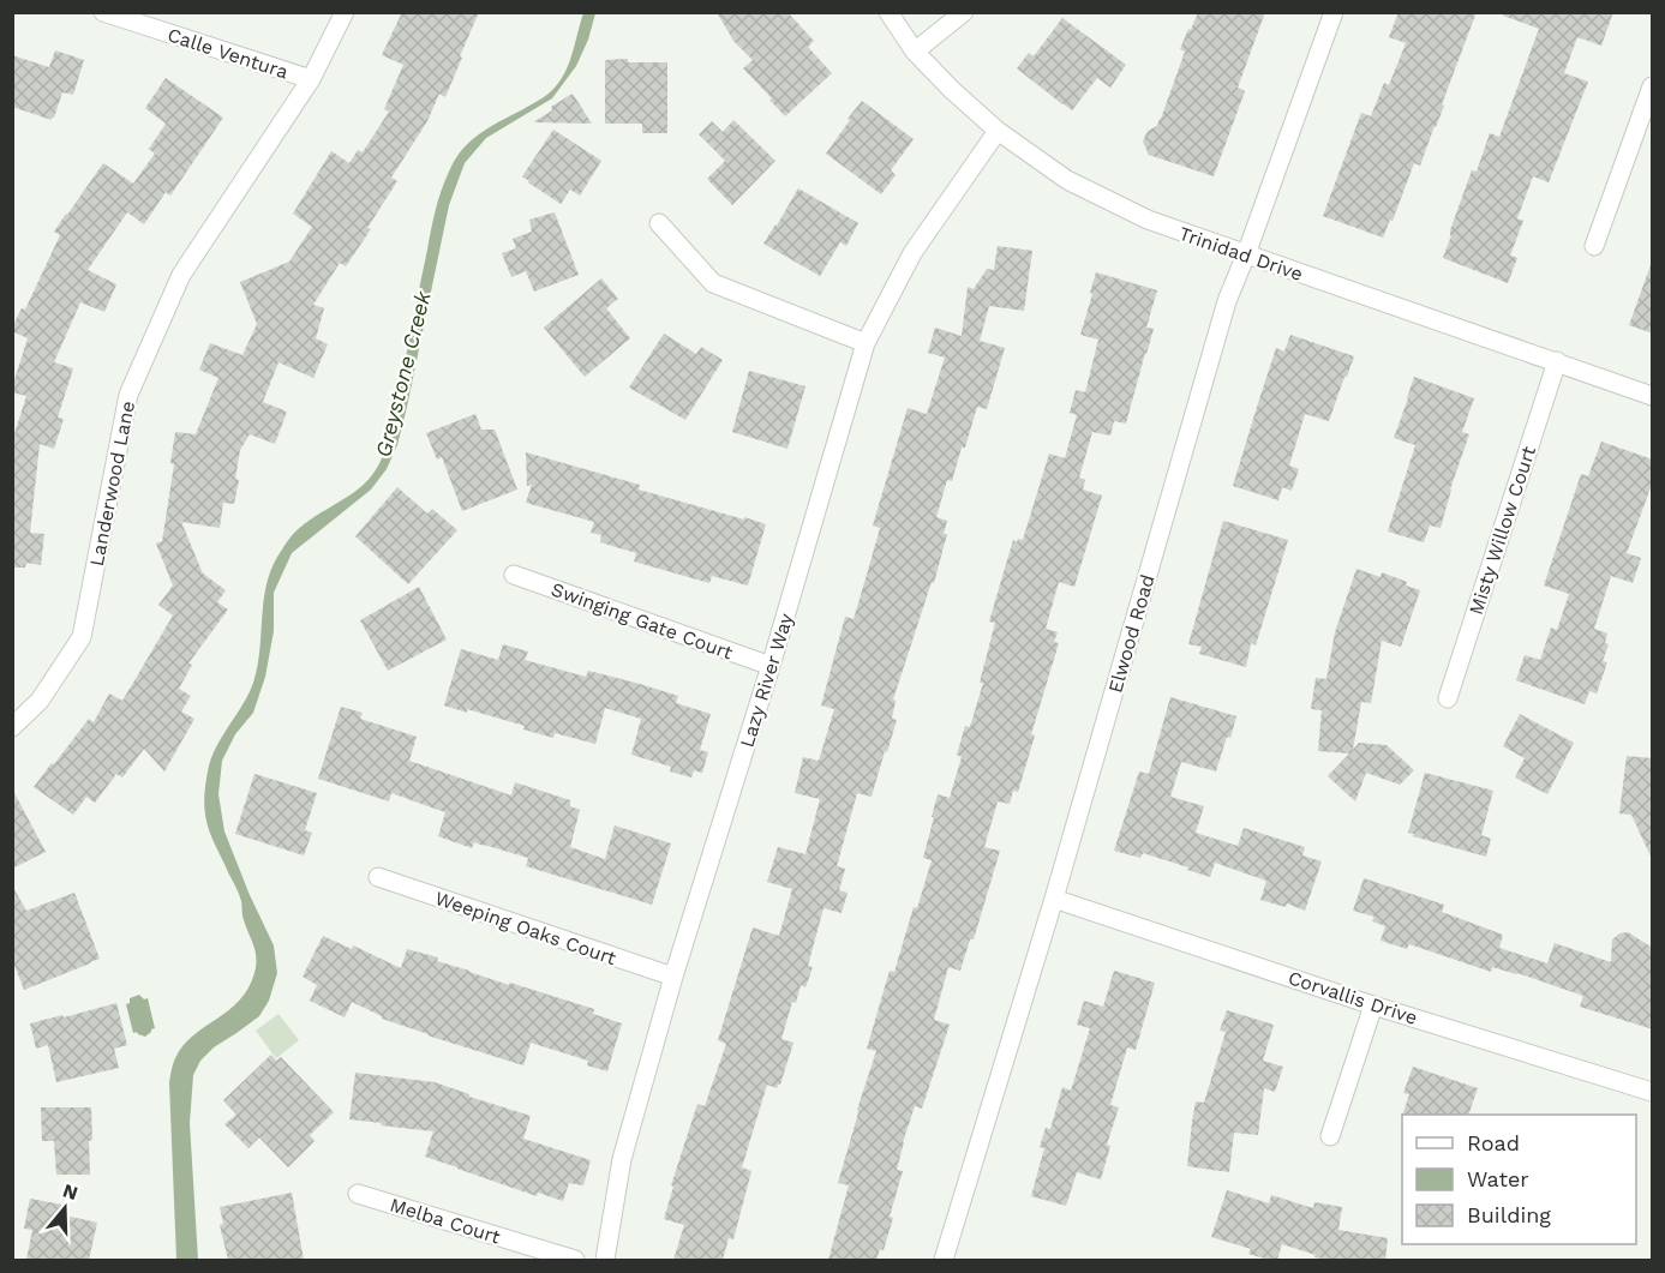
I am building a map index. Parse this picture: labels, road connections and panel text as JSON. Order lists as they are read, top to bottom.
{
  "streets": {
    "street": [
      "Calle Ventura",
      "Trinidad Drive",
      "Landerwood Lane",
      "Misty Willow Court",
      "Swinging Gate Court",
      "Elwood Road",
      "Lazy River Way",
      "Weeping Oaks Court",
      "Corvallis Drive",
      "Melba Court"
    ]
  },
  "crossings": [
    ["Calle Ventura", "Landerwood Lane"],
    ["Trinidad Drive", "Misty Willow Court"],
    ["Trinidad Drive", "Elwood Road"],
    ["Trinidad Drive", "Lazy River Way"],
    ["Swinging Gate Court", "Lazy River Way"],
    ["Elwood Road", "Corvallis Drive"],
    ["Lazy River Way", "Weeping Oaks Court"]
  ],
  "water": ["Greystone Creek"],
  "legend": ["Road", "Water", "Building"],
  "north": "top"
}
